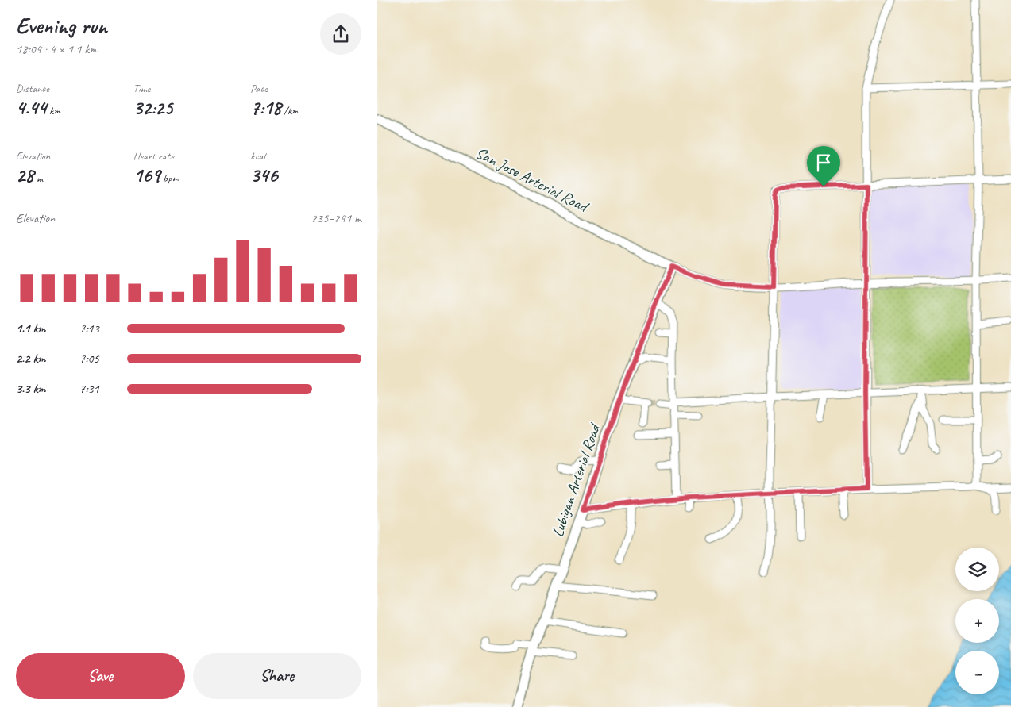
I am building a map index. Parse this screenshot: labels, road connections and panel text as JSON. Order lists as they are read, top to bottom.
{
  "streets": {
    "main road": ["San Jose Arterial Road", "Lubigan Arterial Road"]
  },
  "crossings": [
    ["San Jose Arterial Road", "Lubigan Arterial Road"]
  ],
  "page": {
    "heading": ["Evening run", "18:04 · 4 × 1.1 km"],
    "stats": [
      ["Distance", "4.44 km"],
      ["Time", "32:25"],
      ["Pace", "7:18 /km"],
      ["Elevation", "28 m"],
      ["Heart rate", "169 bpm"],
      ["kcal", "346"]
    ],
    "chart": ["Elevation", "235–241 m"],
    "list": [
      {
        "name": "1.1 km",
        "note": "7:13"
      },
      {
        "name": "2.2 km",
        "note": "7:05"
      },
      {
        "name": "3.3 km",
        "note": "7:31"
      }
    ],
    "map_buttons": ["+", "−"],
    "buttons": ["Save", "Share"]
  }
}
